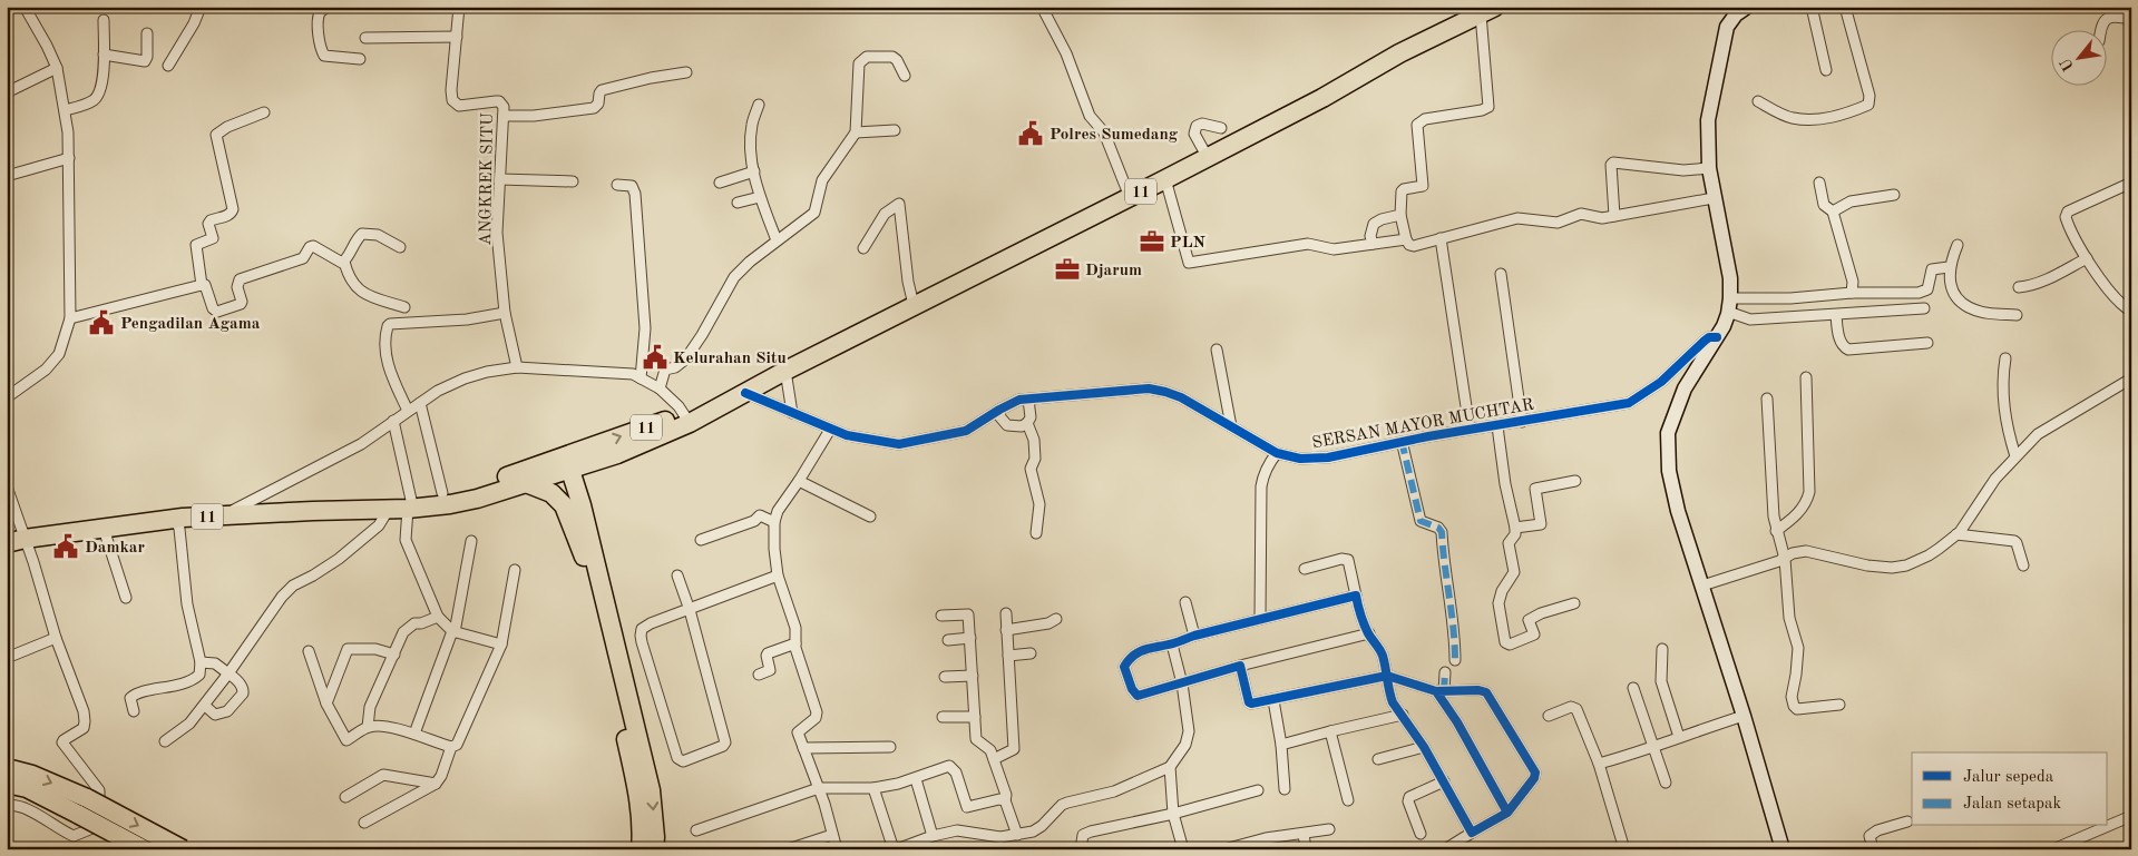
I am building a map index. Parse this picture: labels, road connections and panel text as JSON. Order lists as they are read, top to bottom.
{
  "streets": {
    "highway": ["11"],
    "street": ["ANGKREK SITU", "SERSAN MAYOR MUCHTAR"]
  },
  "crossings": [
    ["11", "SERSAN MAYOR MUCHTAR"]
  ],
  "places": {
    "public building": [
      "Polres Sumedang",
      "Pengadilan Agama",
      "Kelurahan Situ",
      "Damkar"
    ],
    "office": ["PLN", "Djarum"]
  },
  "legend": ["Jalur sepeda", "Jalan setapak"],
  "north": "bottom left"
}
